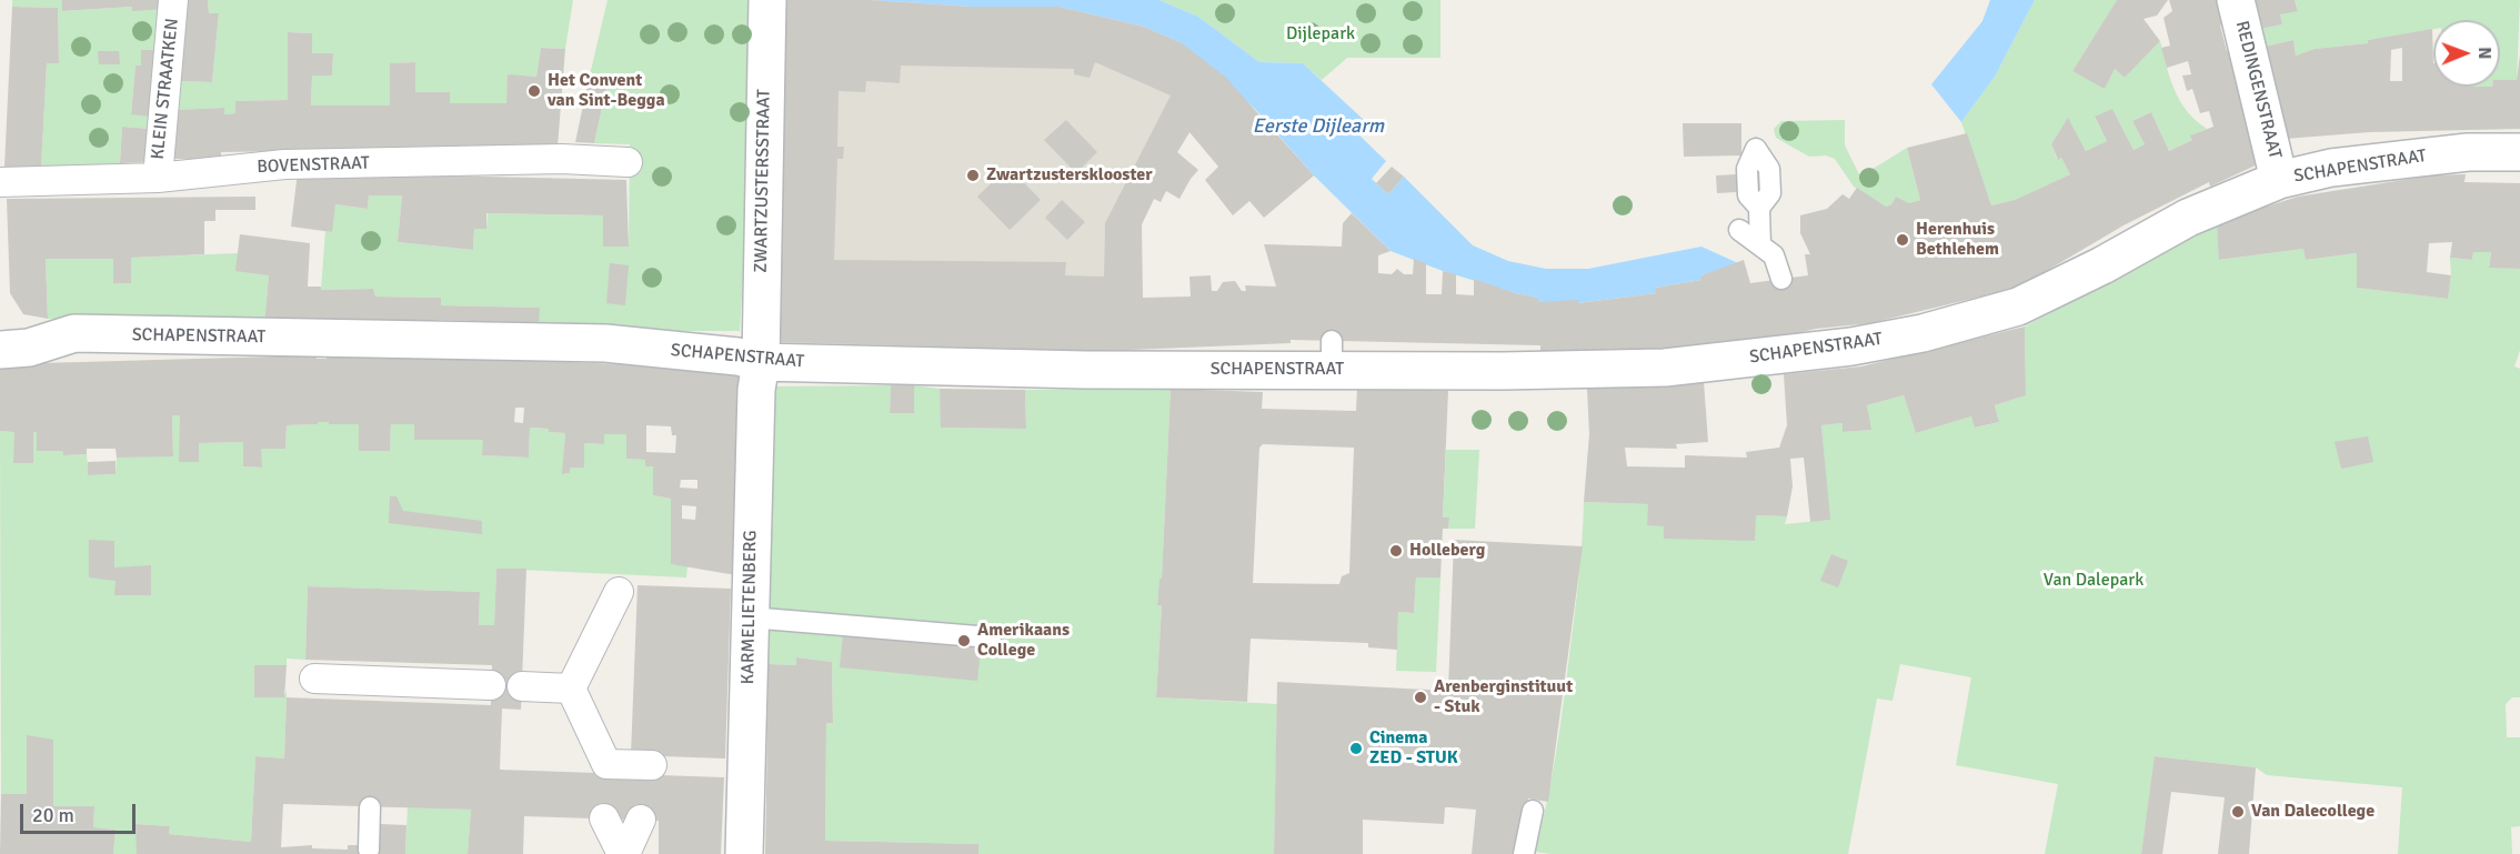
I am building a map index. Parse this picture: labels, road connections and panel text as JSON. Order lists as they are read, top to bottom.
{
  "streets": {
    "street": [
      "KLEIN STRAATKEN",
      "REDINGENSTRAAT",
      "BOVENSTRAAT",
      "SCHAPENSTRAAT",
      "ZWARTZUSTERSSTRAAT",
      "KARMELIETENBERG"
    ]
  },
  "crossings": [
    ["KLEIN STRAATKEN", "BOVENSTRAAT"],
    ["REDINGENSTRAAT", "SCHAPENSTRAAT"],
    ["SCHAPENSTRAAT", "ZWARTZUSTERSSTRAAT"],
    ["SCHAPENSTRAAT", "KARMELIETENBERG"],
    ["ZWARTZUSTERSSTRAAT", "KARMELIETENBERG"]
  ],
  "water": ["Eerste Dijlearm"],
  "parks": ["Dijlepark", "Van Dalepark"],
  "places": [
    "Het Convent van Sint-Begga",
    "Zwartzustersklooster",
    "Herenhuis Bethlehem",
    "Holleberg",
    "Amerikaans College",
    "Arenberginstituut - Stuk",
    "Cinema ZED - STUK",
    "Van Dalecollege"
  ],
  "scale_bar": "20 m",
  "north": "right"
}
